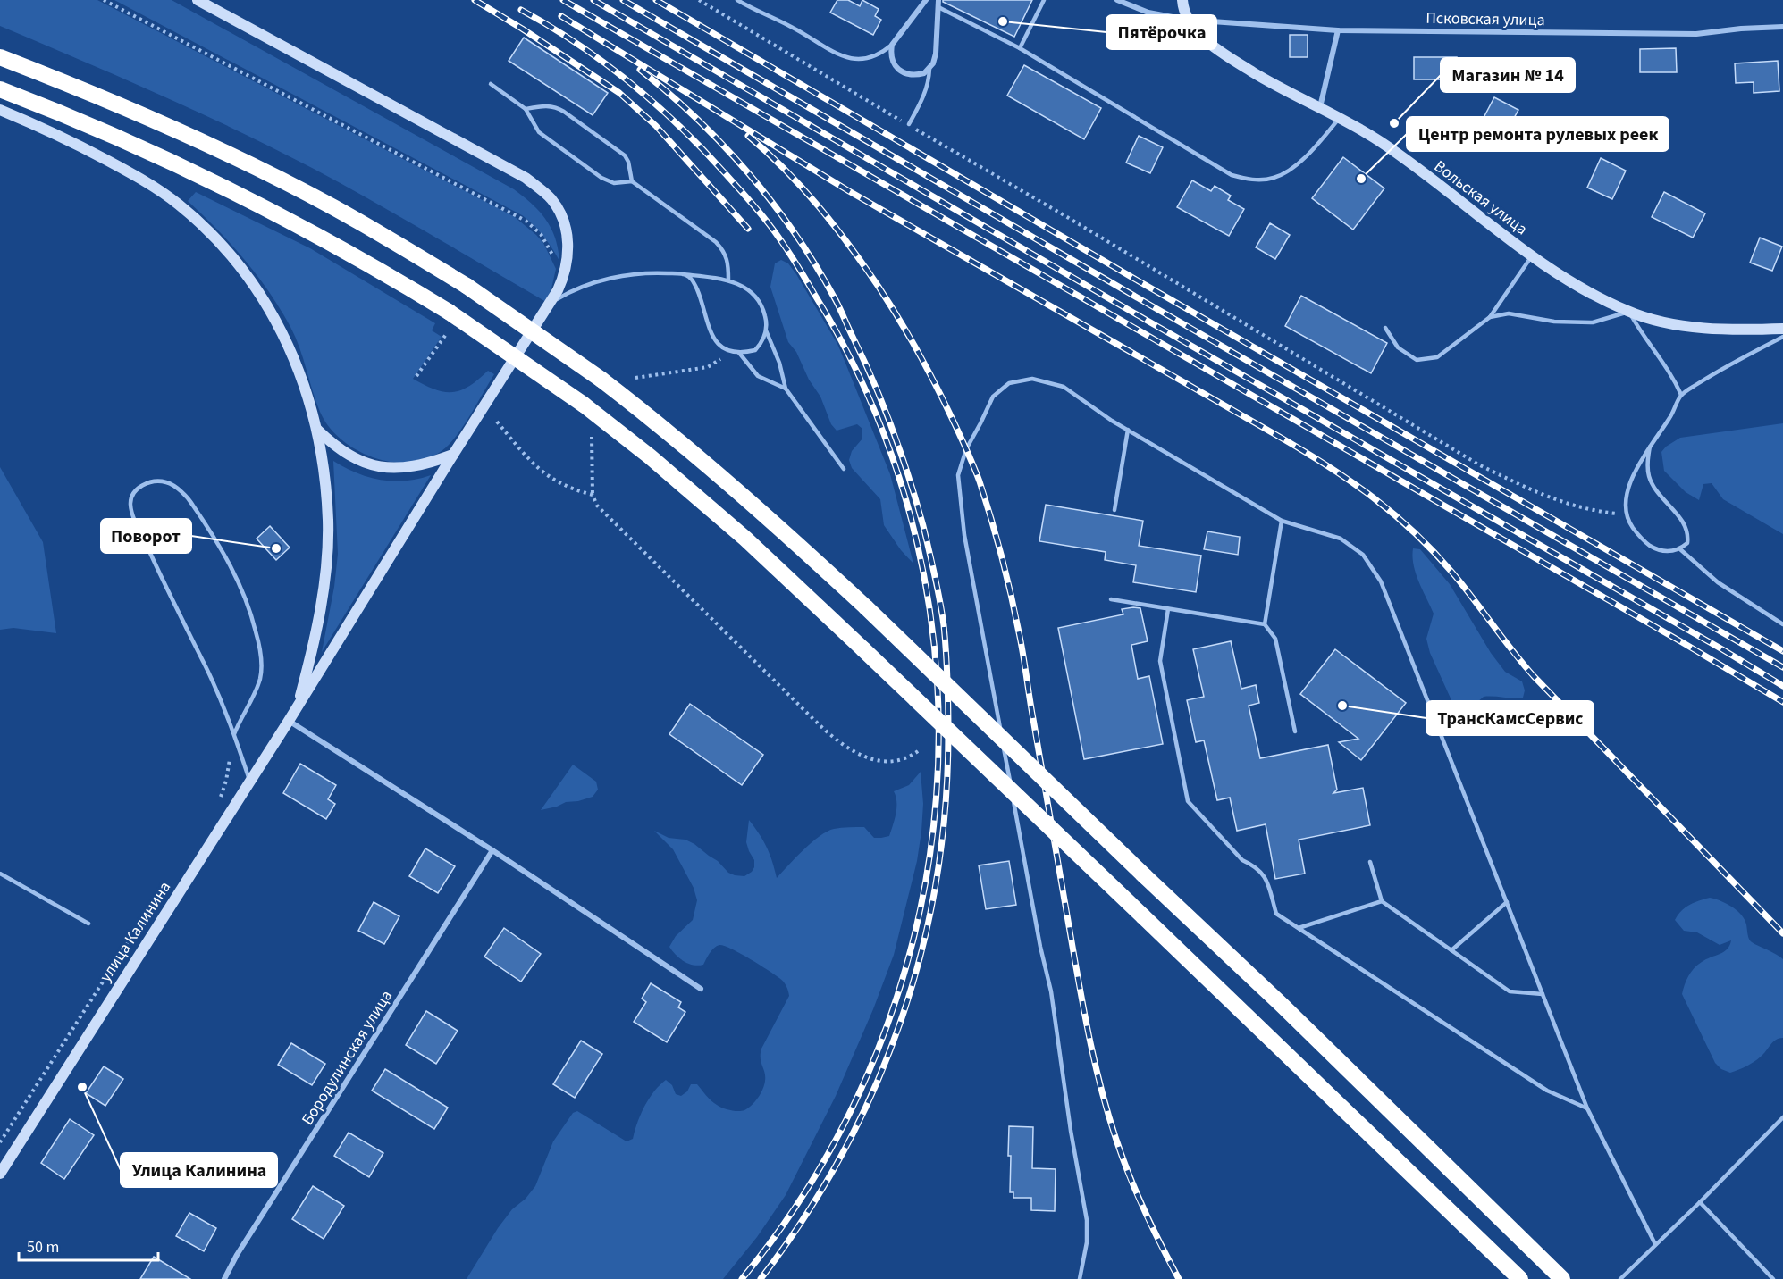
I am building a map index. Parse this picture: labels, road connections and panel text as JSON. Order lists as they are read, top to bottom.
{
  "streets": {
    "main road": ["Вольская улица", "улица Калинина"],
    "street": ["Псковская улица", "Бородулинская улица"]
  },
  "crossings": [
    ["Псковская улица", "Вольская улица"]
  ],
  "places": [
    "Пятёрочка",
    "Магазин № 14",
    "Центр ремонта рулевых реек",
    "Поворот",
    "ТрансКамсСервис",
    "Улица Калинина"
  ],
  "scale_bar": "50 m"
}
